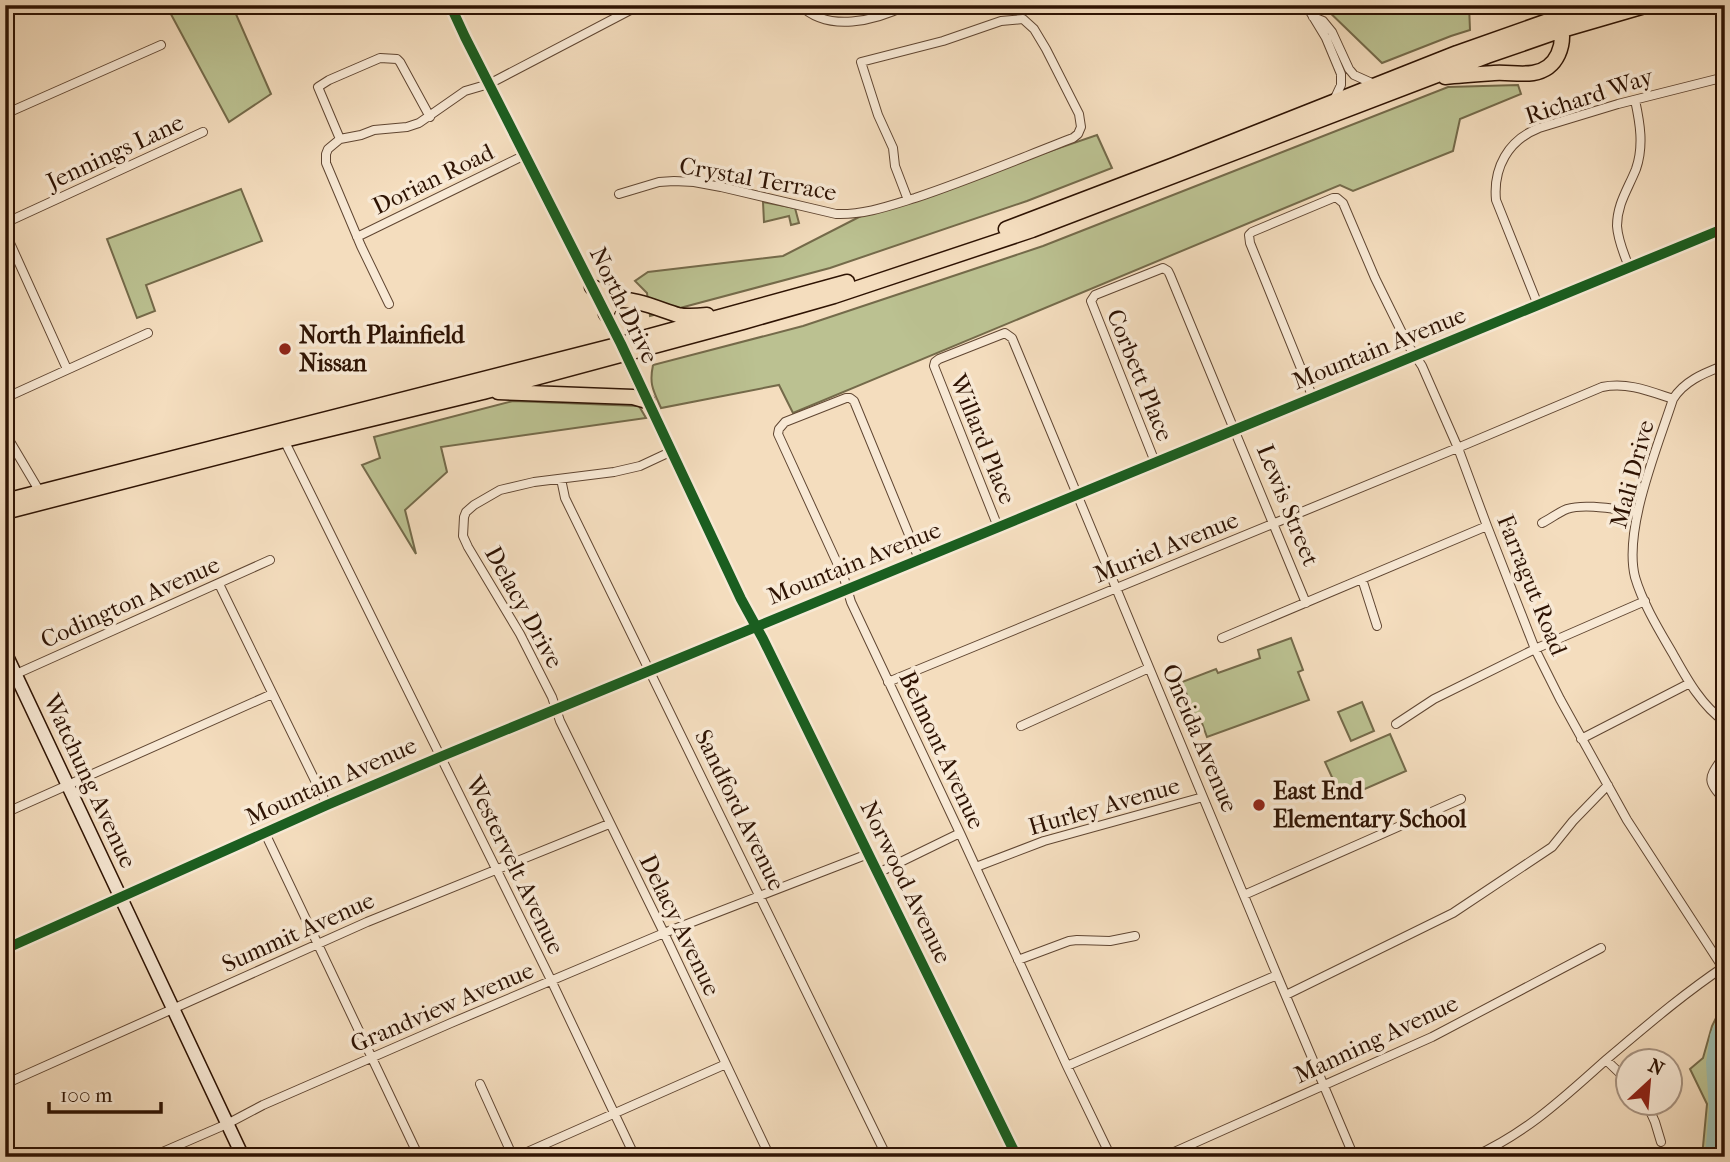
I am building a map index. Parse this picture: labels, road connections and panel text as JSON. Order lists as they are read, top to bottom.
{
  "streets": {
    "main road": ["Watchung Avenue"],
    "street": [
      "Richard Way",
      "Jennings Lane",
      "Dorian Road",
      "Crystal Terrace",
      "North Drive",
      "Mountain Avenue",
      "Corbett Place",
      "Willard Place",
      "Mali Drive",
      "Lewis Street",
      "Muriel Avenue",
      "Farragut Road",
      "Codington Avenue",
      "Delacy Drive",
      "Oneida Avenue",
      "Belmont Avenue",
      "Hurley Avenue",
      "Sandford Avenue",
      "Westervelt Avenue",
      "Norwood Avenue",
      "Delacy Avenue",
      "Summit Avenue",
      "Grandview Avenue",
      "Manning Avenue"
    ]
  },
  "crossings": [
    ["Richard Way", "Mountain Avenue"],
    ["Dorian Road", "North Drive"],
    ["North Drive", "Mountain Avenue"],
    ["North Drive", "Norwood Avenue"],
    ["Mountain Avenue", "Corbett Place"],
    ["Mountain Avenue", "Willard Place"],
    ["Mountain Avenue", "Lewis Street"],
    ["Mountain Avenue", "Farragut Road"],
    ["Mountain Avenue", "Delacy Drive"],
    ["Mountain Avenue", "Oneida Avenue"],
    ["Mountain Avenue", "Belmont Avenue"],
    ["Mountain Avenue", "Watchung Avenue"],
    ["Mountain Avenue", "Sandford Avenue"],
    ["Mountain Avenue", "Westervelt Avenue"],
    ["Mountain Avenue", "Norwood Avenue"],
    ["Mountain Avenue", "Delacy Avenue"],
    ["Corbett Place", "Lewis Street"],
    ["Willard Place", "Oneida Avenue"],
    ["Mali Drive", "Muriel Avenue"],
    ["Lewis Street", "Muriel Avenue"],
    ["Muriel Avenue", "Farragut Road"],
    ["Muriel Avenue", "Oneida Avenue"],
    ["Muriel Avenue", "Belmont Avenue"],
    ["Codington Avenue", "Watchung Avenue"],
    ["Delacy Drive", "Sandford Avenue"],
    ["Delacy Drive", "Delacy Avenue"],
    ["Oneida Avenue", "Hurley Avenue"],
    ["Oneida Avenue", "Manning Avenue"],
    ["Belmont Avenue", "Hurley Avenue"],
    ["Watchung Avenue", "Summit Avenue"],
    ["Watchung Avenue", "Grandview Avenue"],
    ["Sandford Avenue", "Grandview Avenue"],
    ["Westervelt Avenue", "Summit Avenue"],
    ["Westervelt Avenue", "Grandview Avenue"],
    ["Norwood Avenue", "Grandview Avenue"],
    ["Delacy Avenue", "Summit Avenue"],
    ["Delacy Avenue", "Grandview Avenue"]
  ],
  "places": ["North Plainfield Nissan", "East End Elementary School"],
  "scale_bar": "100 m",
  "north": "top right"
}
